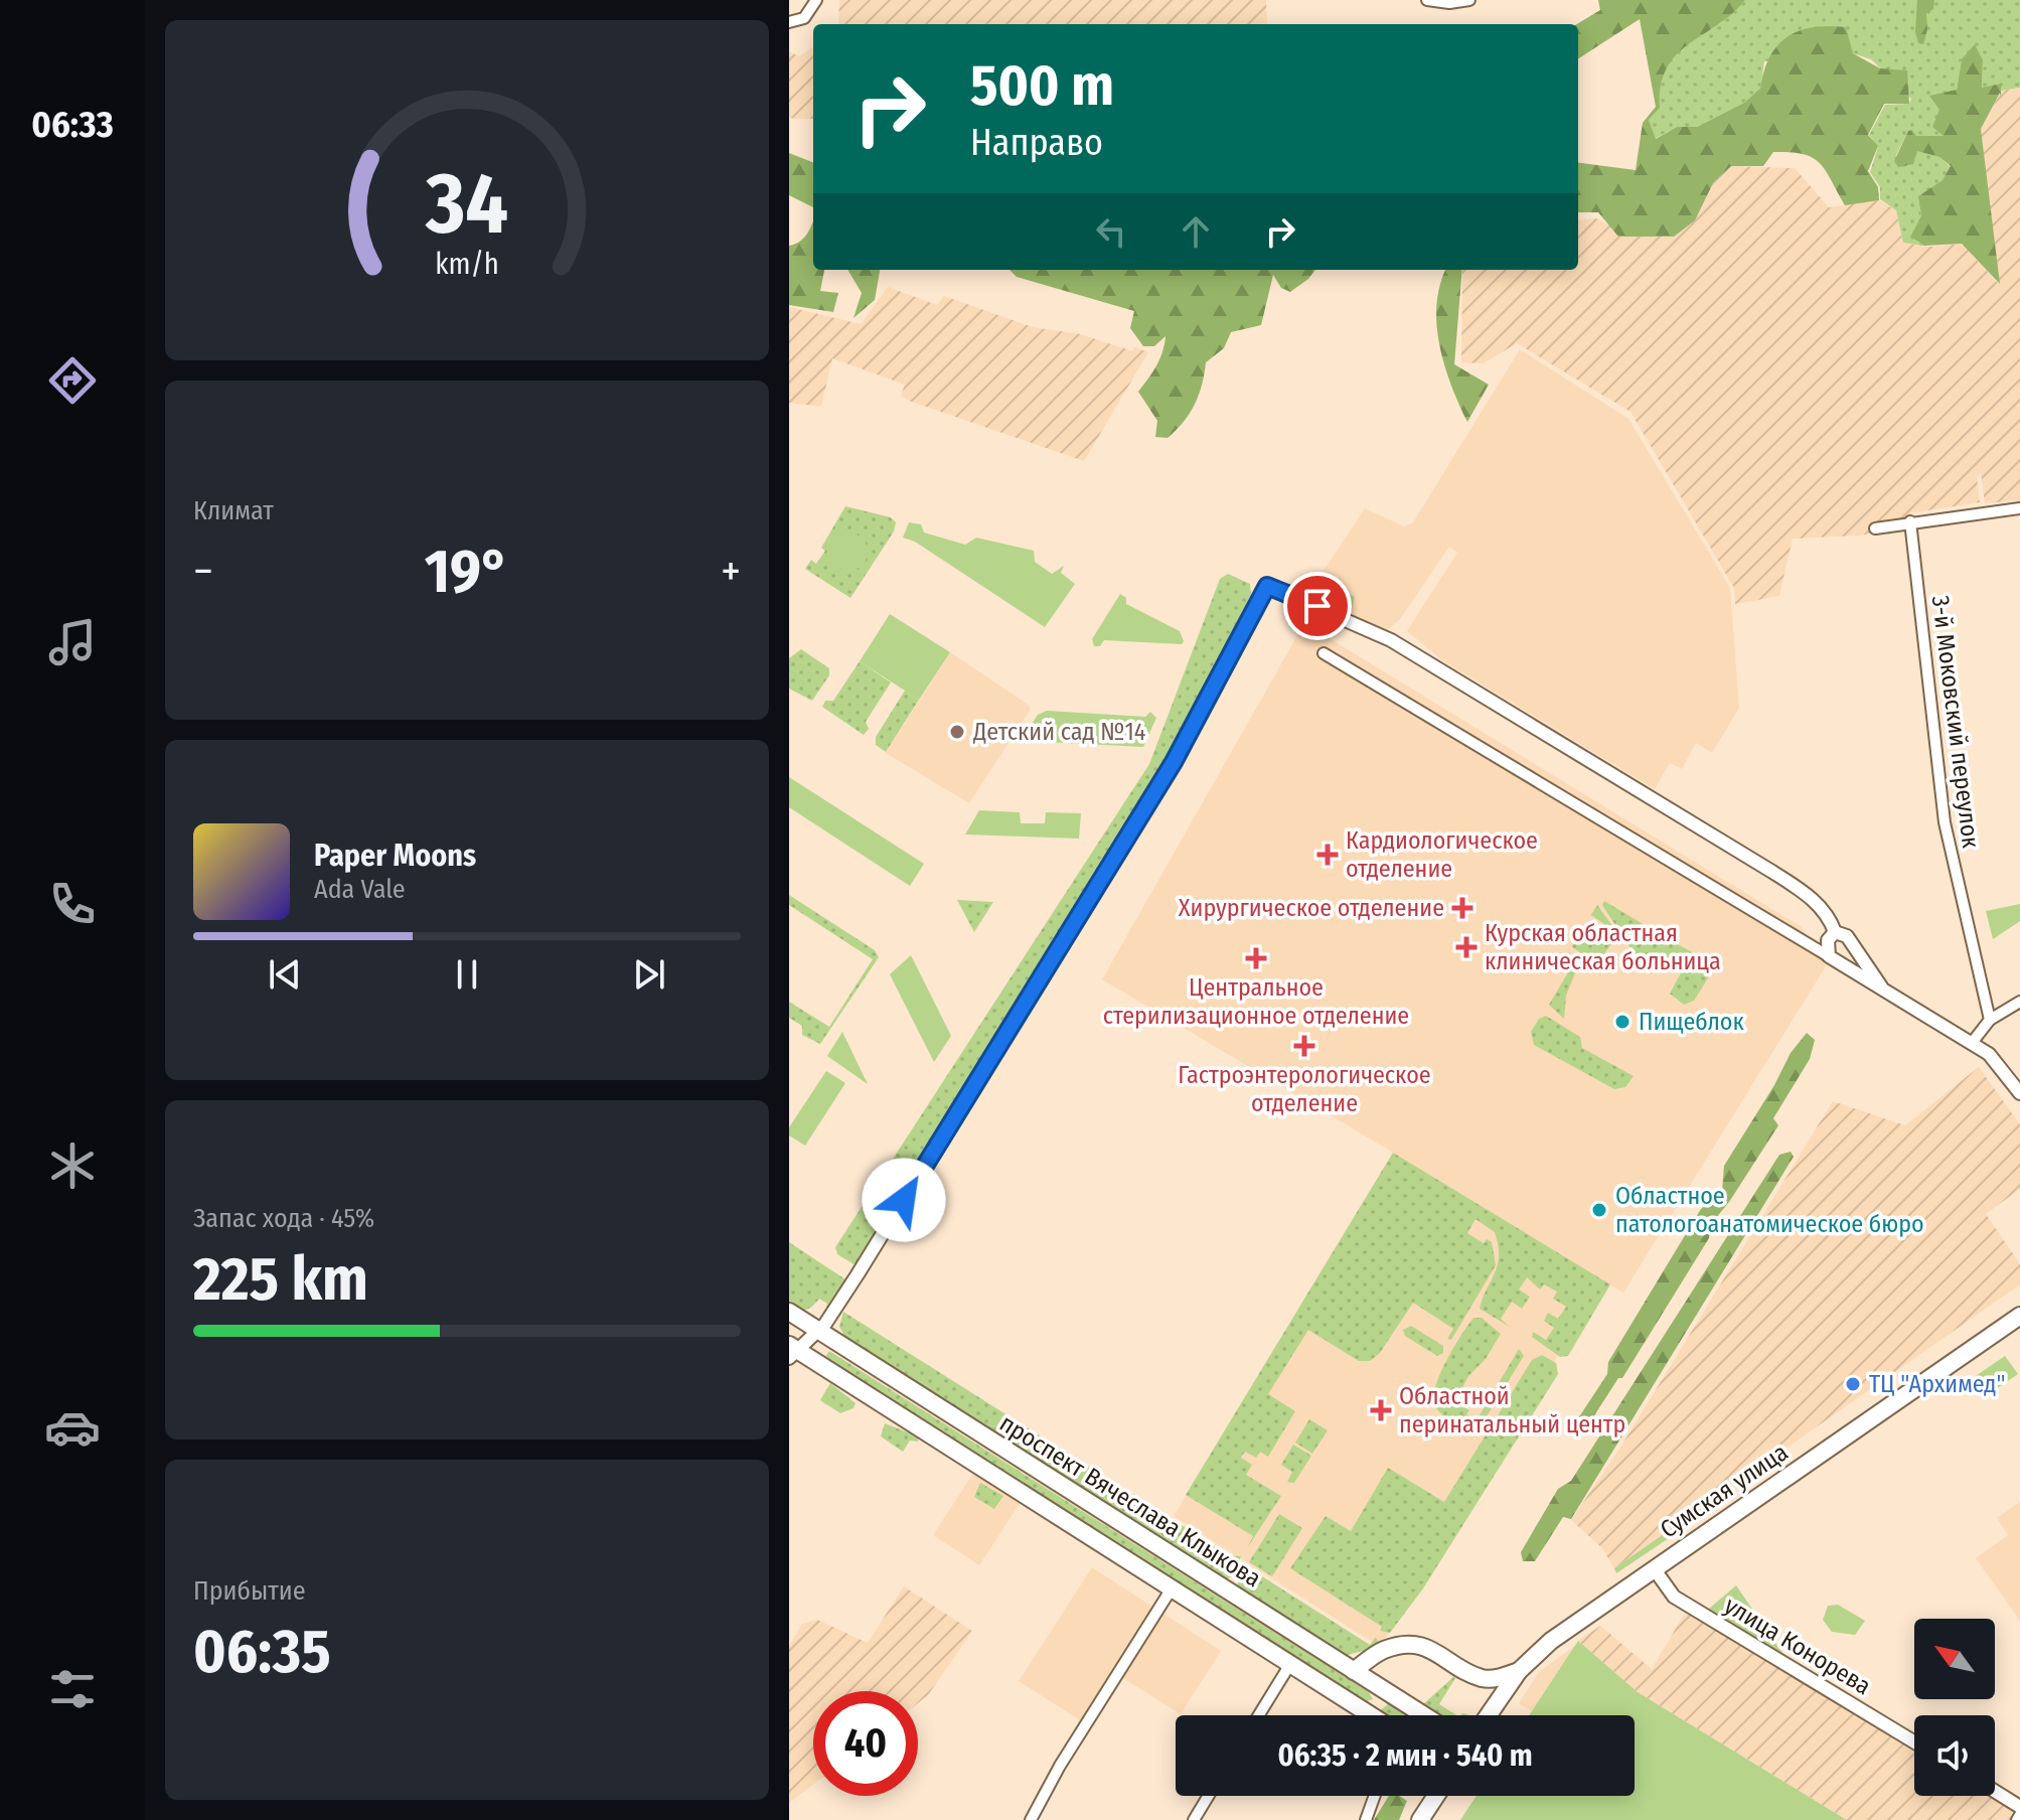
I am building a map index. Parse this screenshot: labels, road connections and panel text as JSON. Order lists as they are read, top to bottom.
{
  "streets": {
    "main road": ["Сумская улица", "проспект Вячеслава Клыкова"],
    "street": ["3-й Моковский переулок", "улица Конорева"]
  },
  "crossings": [
    ["Сумская улица", "улица Конорева"]
  ],
  "places": {
    "other": [
      "Детский сад №14",
      "Пищеблок",
      "Областное патологоанатомическое бюро",
      "ТЦ \"Архимед\""
    ],
    "health": [
      "Кардиологическое отделение",
      "Хирургическое отделение",
      "Курская областная клиническая больница",
      "Центральное стерилизационное отделение",
      "Гастроэнтерологическое отделение",
      "Областной перинатальный центр"
    ]
  },
  "north": "top left",
  "page": {
    "tabs": "06:33",
    "turn": ["500 m", "Направо"],
    "tile": [
      "Климат",
      ["Запас хода · 45%", "225 km"],
      ["Прибытие", "06:35"]
    ],
    "heat": ["−", "19°", "+"],
    "song": ["Paper Moons", "Ada Vale"],
    "limit": "40",
    "trip": "06:35 · 2 мин · 540 m",
    "gauge": ["34", "km/h"]
  }
}
